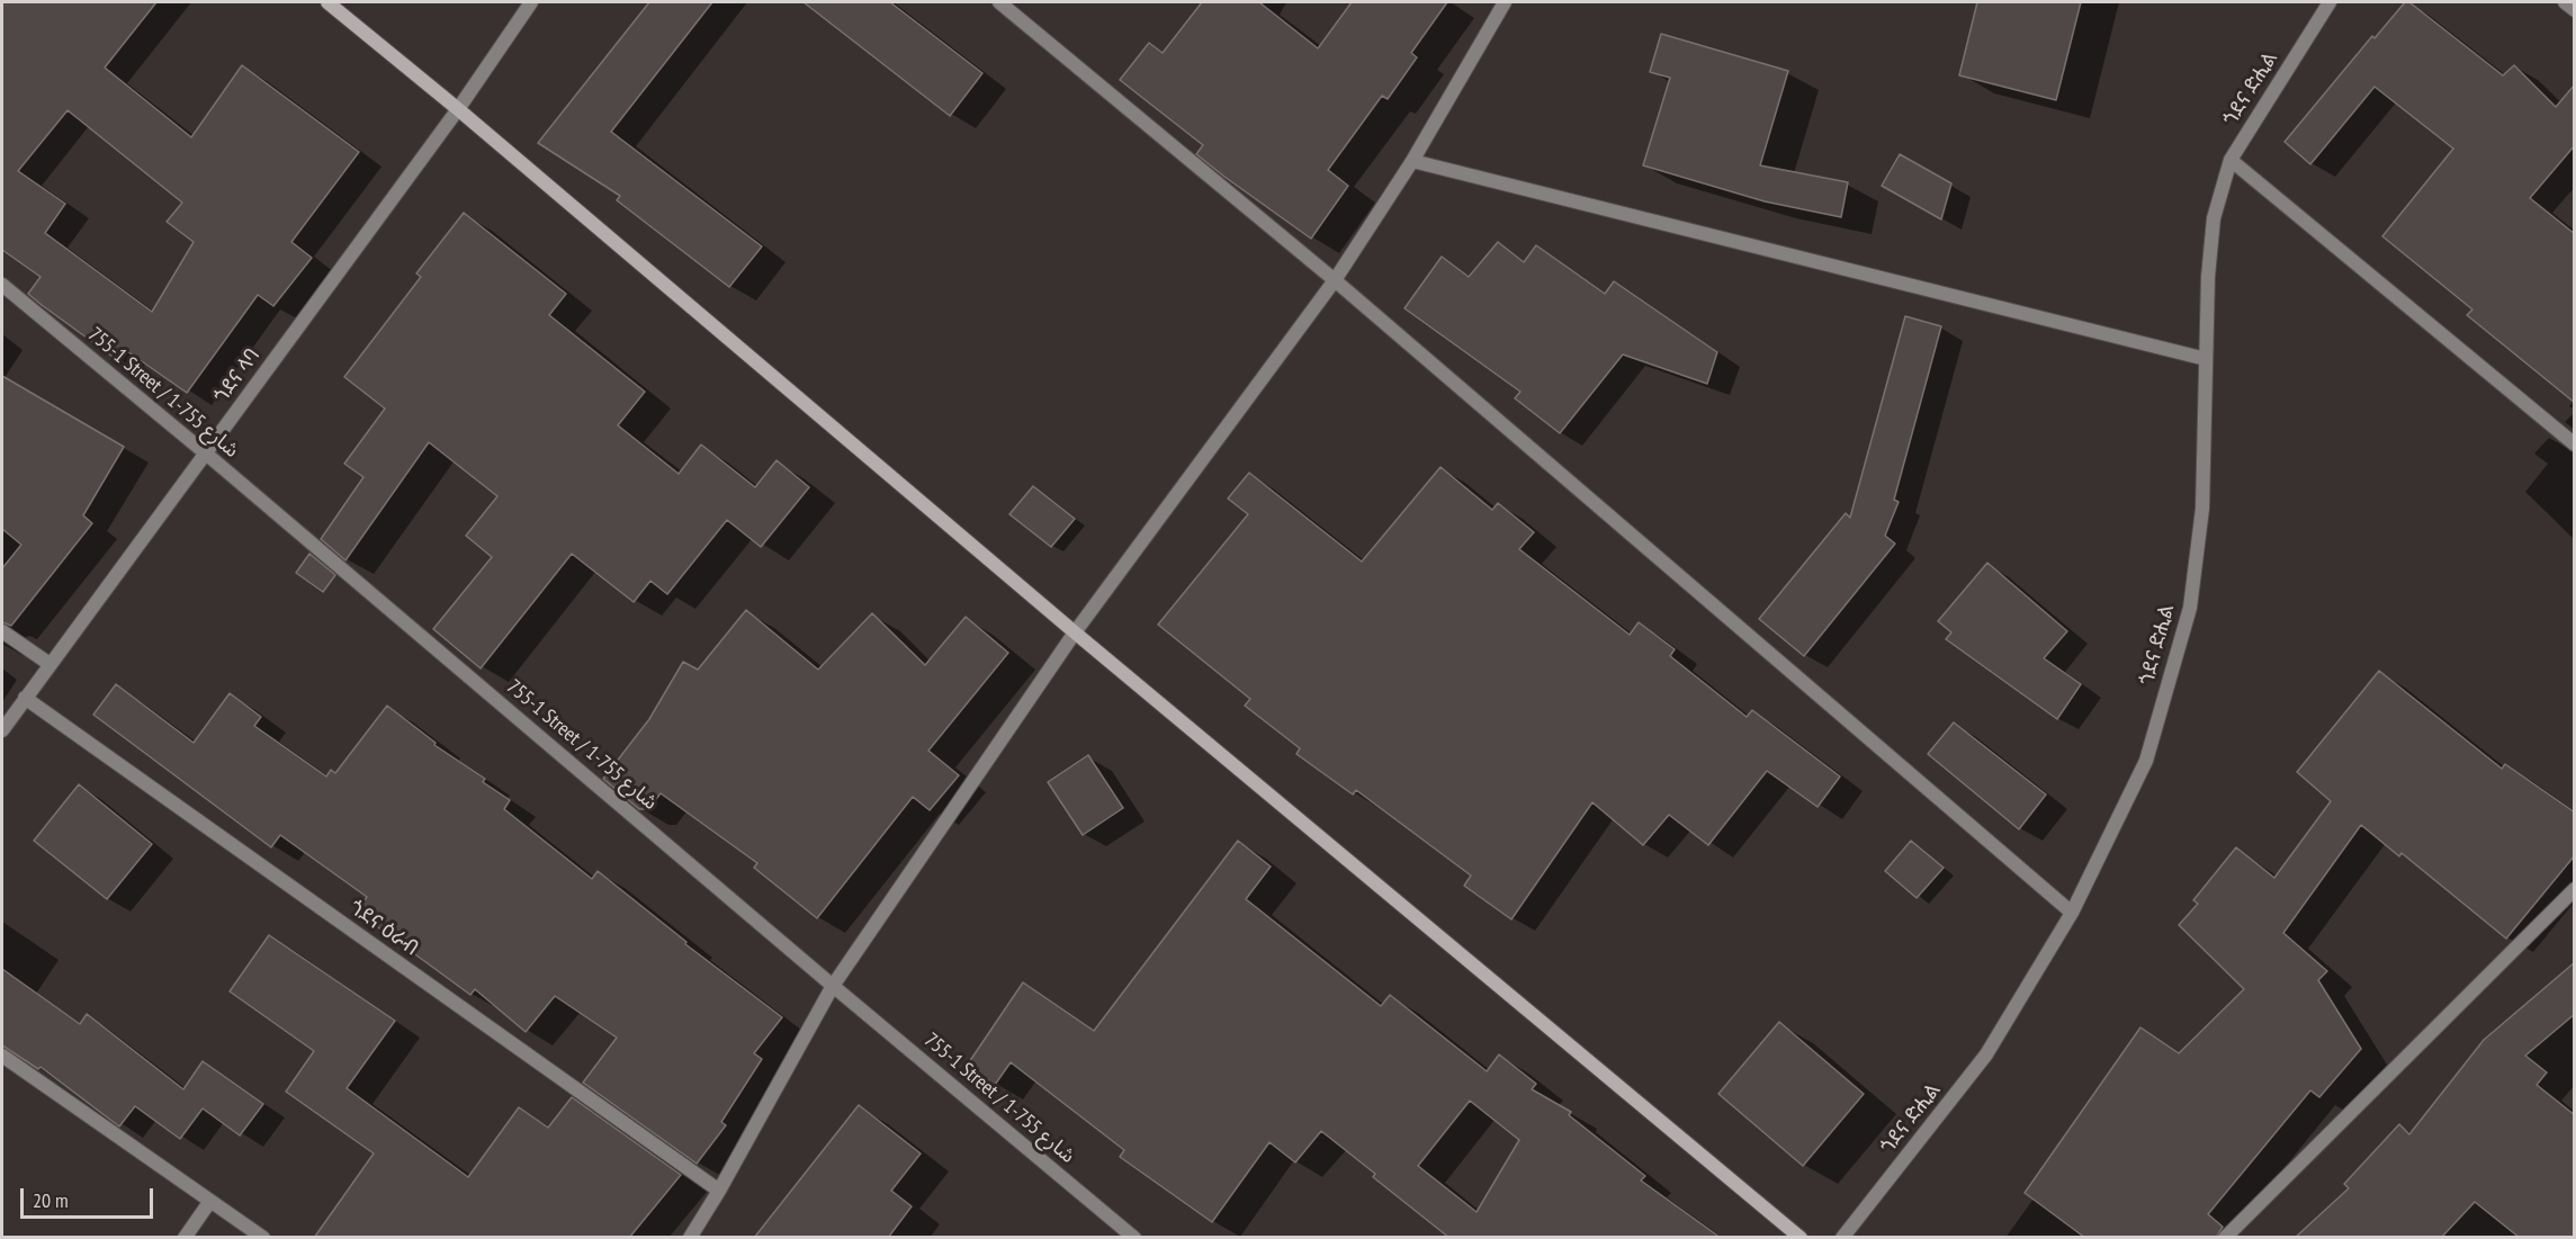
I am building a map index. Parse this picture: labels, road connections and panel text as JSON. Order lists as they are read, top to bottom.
{
  "streets": {
    "street": [
      "ጎደና ድሒል",
      "ጎደና ላባ",
      "755-1 Street / شارع 755-1",
      "ጎደና ዕራብ"
    ]
  },
  "crossings": [
    ["ጎደና ላባ", "755-1 Street / شارع 755-1"],
    ["ጎደና ላባ", "ጎደና ዕራብ"]
  ],
  "scale_bar": "20 m"
}
